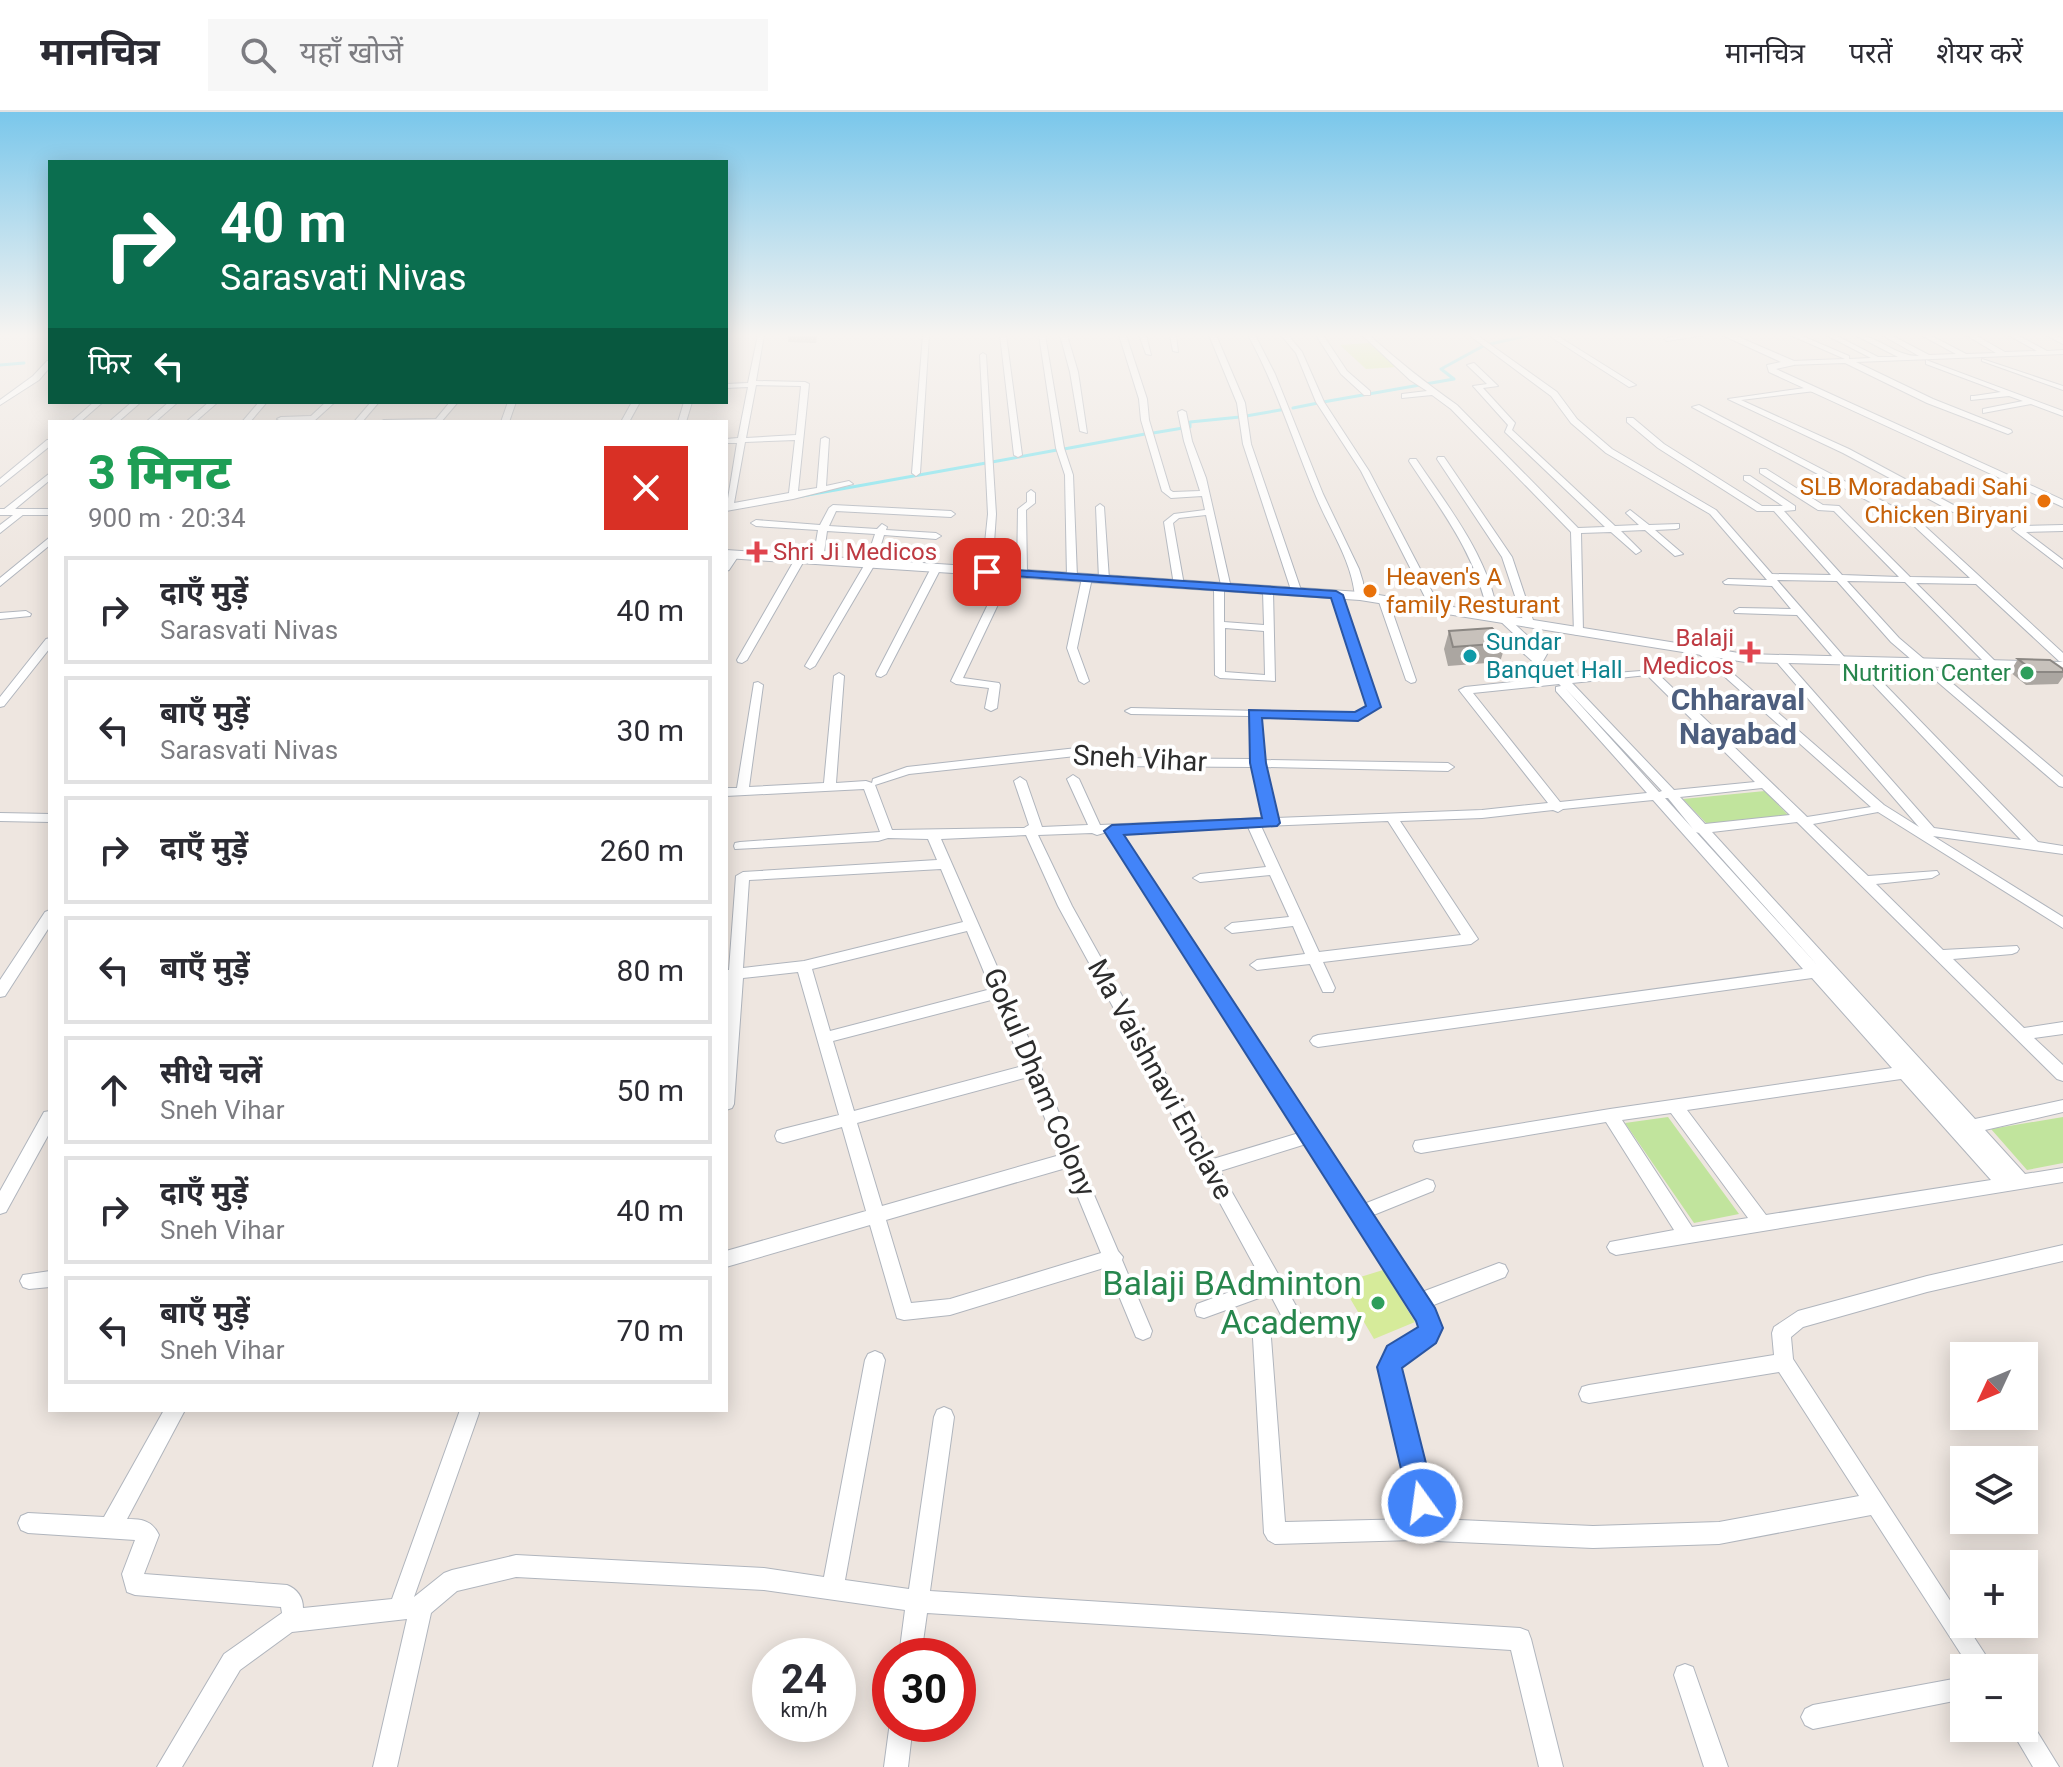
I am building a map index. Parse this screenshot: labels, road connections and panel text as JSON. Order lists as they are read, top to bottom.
{
  "streets": {
    "street": ["Sneh Vihar", "Ma Vaishnavi Enclave", "Gokul Dham Colony"]
  },
  "districts": ["Chharaval Nayabad"],
  "places": {
    "other": [
      "SLB Moradabadi Sahi Chicken Biryani",
      "Heaven's A family Resturant",
      "Sundar Banquet Hall",
      "Nutrition Center",
      "Balaji BAdminton Academy"
    ],
    "health": ["Shri Ji Medicos", "Balaji Medicos"]
  },
  "north": "bottom left",
  "page": {
    "header": "मानचित्र",
    "search": "यहाँ खोजें",
    "nav": ["मानचित्र", "परतें", "शेयर करें"],
    "turn": ["40 m", "Sarasvati Nivas"],
    "then": "फिर",
    "heading": ["3 मिनट", "900 m · 20:34"],
    "list": [
      {
        "name": "दाएँ मुड़ें",
        "note": "Sarasvati Nivas",
        "value": "40 m"
      },
      {
        "name": "बाएँ मुड़ें",
        "note": "Sarasvati Nivas",
        "value": "30 m"
      },
      {
        "name": "दाएँ मुड़ें",
        "value": "260 m"
      },
      {
        "name": "बाएँ मुड़ें",
        "value": "80 m"
      },
      {
        "name": "सीधे चलें",
        "note": "Sneh Vihar",
        "value": "50 m"
      },
      {
        "name": "दाएँ मुड़ें",
        "note": "Sneh Vihar",
        "value": "40 m"
      },
      {
        "name": "बाएँ मुड़ें",
        "note": "Sneh Vihar",
        "value": "70 m"
      }
    ],
    "map_buttons": ["+", "−"],
    "speed": "24 km/h",
    "limit": "30"
  }
}
